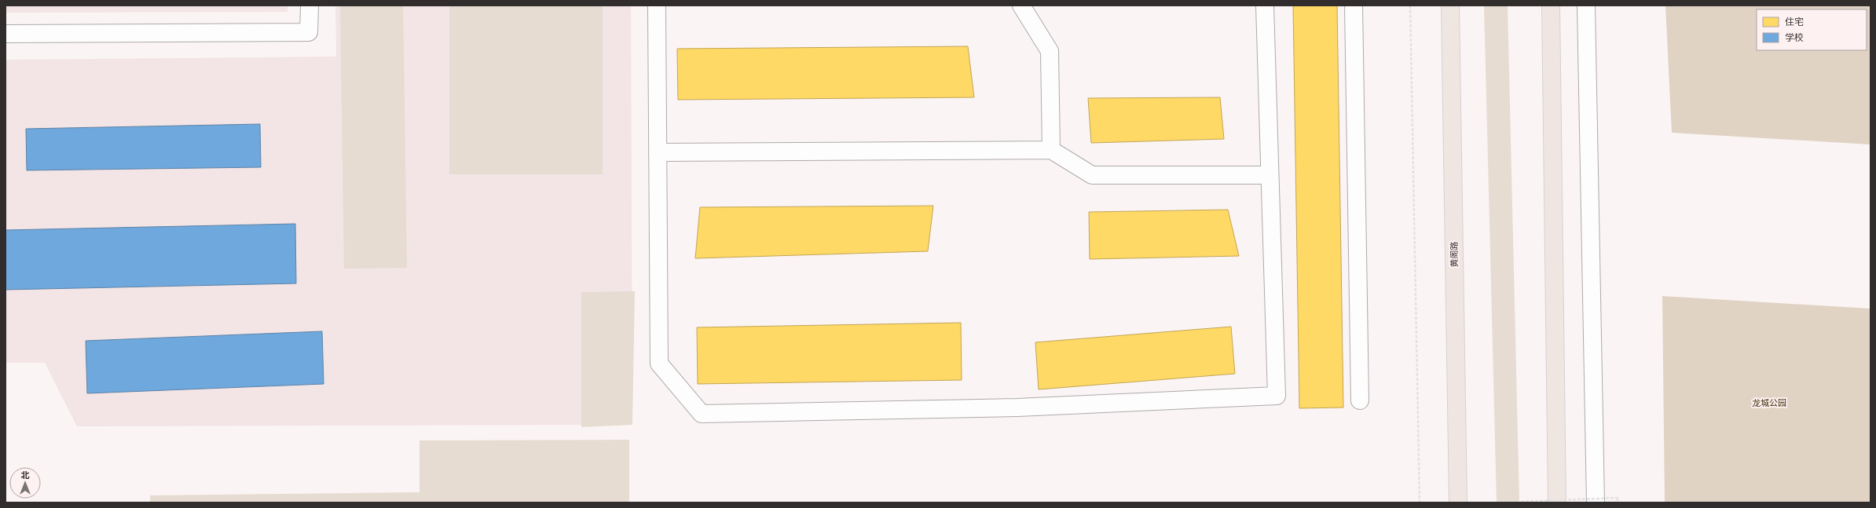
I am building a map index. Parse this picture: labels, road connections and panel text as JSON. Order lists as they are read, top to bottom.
{
  "streets": {
    "main road": ["黄阁路"]
  },
  "parks": ["龙城公园"],
  "legend": ["住宅", "学校"],
  "north": "top"
}
